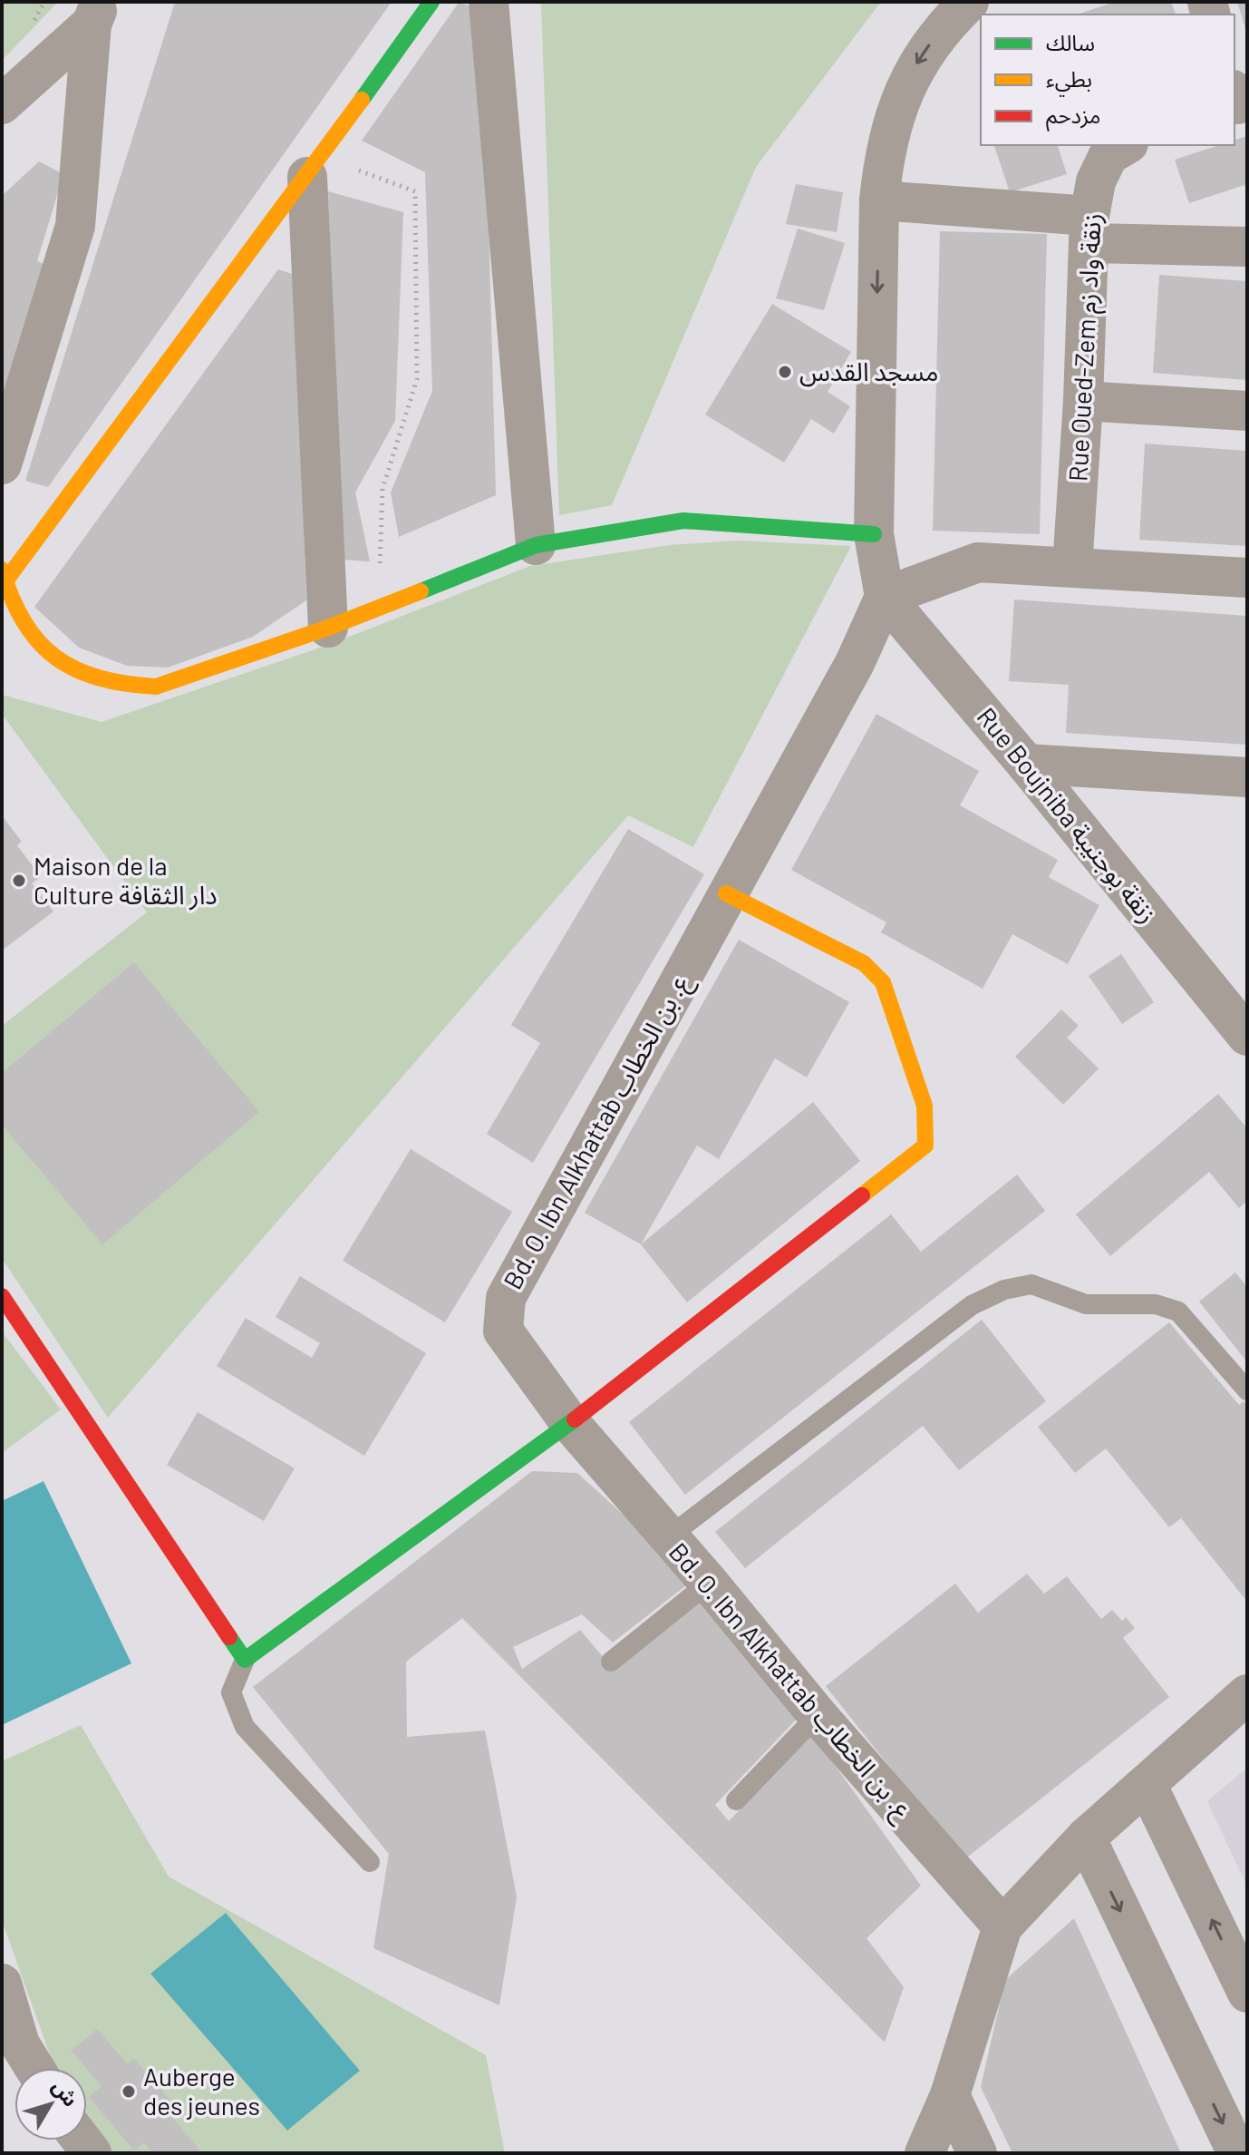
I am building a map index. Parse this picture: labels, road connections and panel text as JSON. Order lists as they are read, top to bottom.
{
  "streets": {
    "street": ["Rue Oued-Zem زنقة واد زم", "Rue Boujniba زنقة بوجنيبة", "Bd. O. Ibn Alkhattab ع. بن الخطاب"]
  },
  "crossings": [
    ["Rue Boujniba زنقة بوجنيبة", "Bd. O. Ibn Alkhattab ع. بن الخطاب"]
  ],
  "places": ["مسجد القدس", "Maison de la Culture دار الثقافة", "Auberge des jeunes"],
  "legend": ["سالك", "بطيء", "مزدحم"],
  "north": "top right"
}
